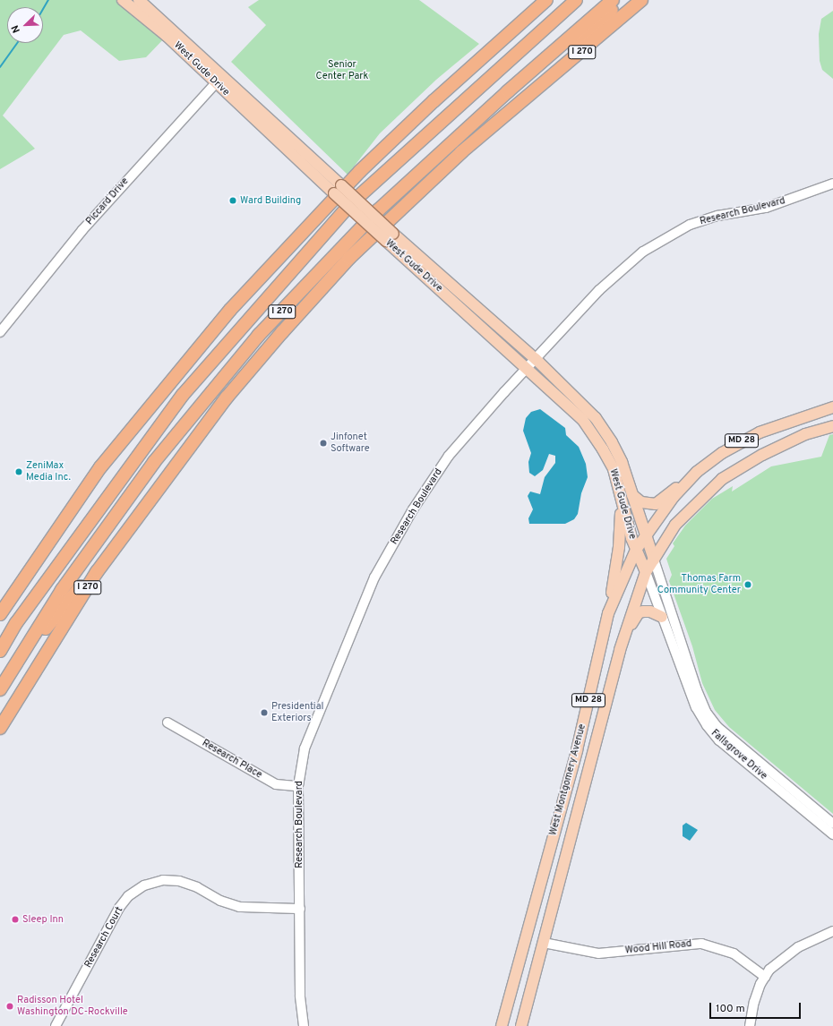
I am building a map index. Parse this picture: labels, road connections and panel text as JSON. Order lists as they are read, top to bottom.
{
  "streets": {
    "highway": ["I 270"],
    "main road": ["West Gude Drive", "MD 28", "West Montgomery Avenue"],
    "street": [
      "Piccard Drive",
      "Research Boulevard",
      "Fallsgrove Drive",
      "Research Place",
      "Research Court",
      "Wood Hill Road"
    ]
  },
  "crossings": [
    ["West Gude Drive", "Piccard Drive"],
    ["West Gude Drive", "Research Boulevard"],
    ["West Gude Drive", "MD 28"],
    ["West Gude Drive", "Fallsgrove Drive"],
    ["West Gude Drive", "West Montgomery Avenue"],
    ["Research Boulevard", "Research Place"],
    ["Research Boulevard", "Research Court"],
    ["MD 28", "Fallsgrove Drive"],
    ["MD 28", "West Montgomery Avenue"],
    ["West Montgomery Avenue", "Wood Hill Road"]
  ],
  "parks": ["Senior Center Park"],
  "places": [
    "Ward Building",
    "Jinfonet Software",
    "ZeniMax Media Inc.",
    "Thomas Farm Community Center",
    "Presidential Exteriors",
    "Sleep Inn",
    "Radisson Hotel Washington DC-Rockville"
  ],
  "scale_bar": "100 m",
  "north": "bottom left"
}
